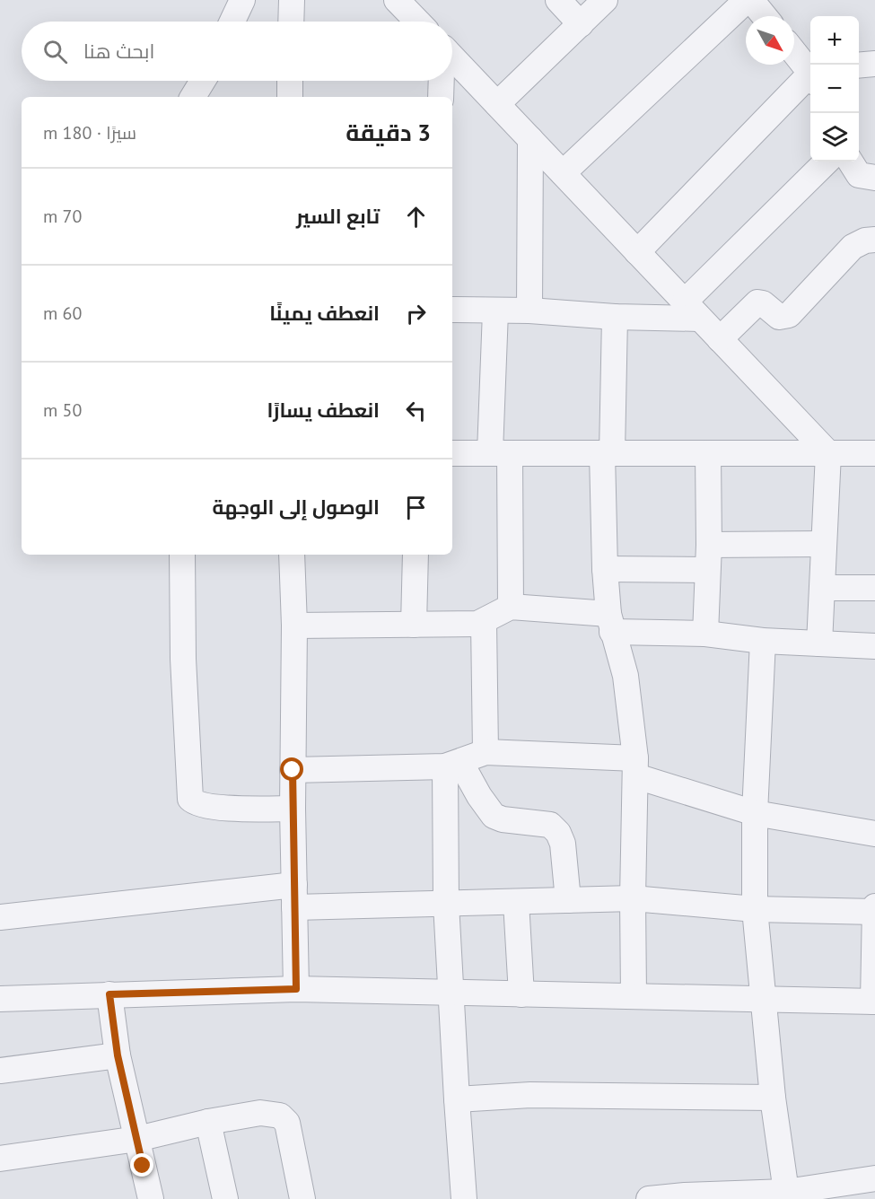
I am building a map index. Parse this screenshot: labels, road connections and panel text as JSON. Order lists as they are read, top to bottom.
{
  "north": "bottom right",
  "page": {
    "map_buttons": ["+", "−"],
    "search": "ابحث هنا",
    "heading": ["3 دقيقة", "سيرًا · 180 m"],
    "list": [
      ["تابع السير", "70 m"],
      ["انعطف يمينًا", "60 m"],
      ["انعطف يسارًا", "50 m"],
      "الوصول إلى الوجهة"
    ]
  }
}
